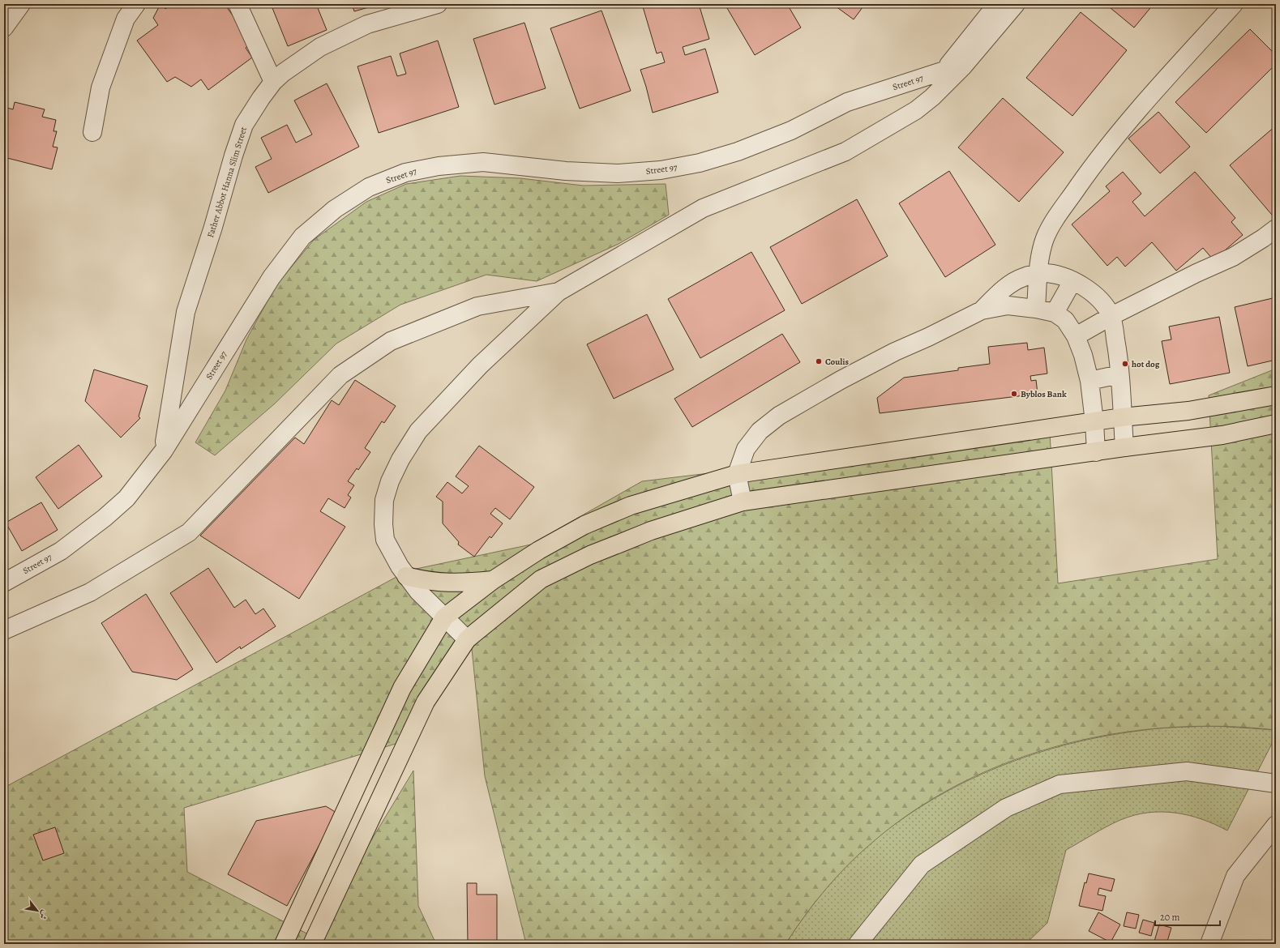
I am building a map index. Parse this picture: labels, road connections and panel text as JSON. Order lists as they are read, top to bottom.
{
  "streets": {
    "street": ["Street 97", "Father Abbot Hanna Slim Street"]
  },
  "crossings": [
    ["Street 97", "Father Abbot Hanna Slim Street"]
  ],
  "places": ["Coulis", "hot dog", "Byblos Bank"],
  "scale_bar": "20 m",
  "north": "bottom right"
}
